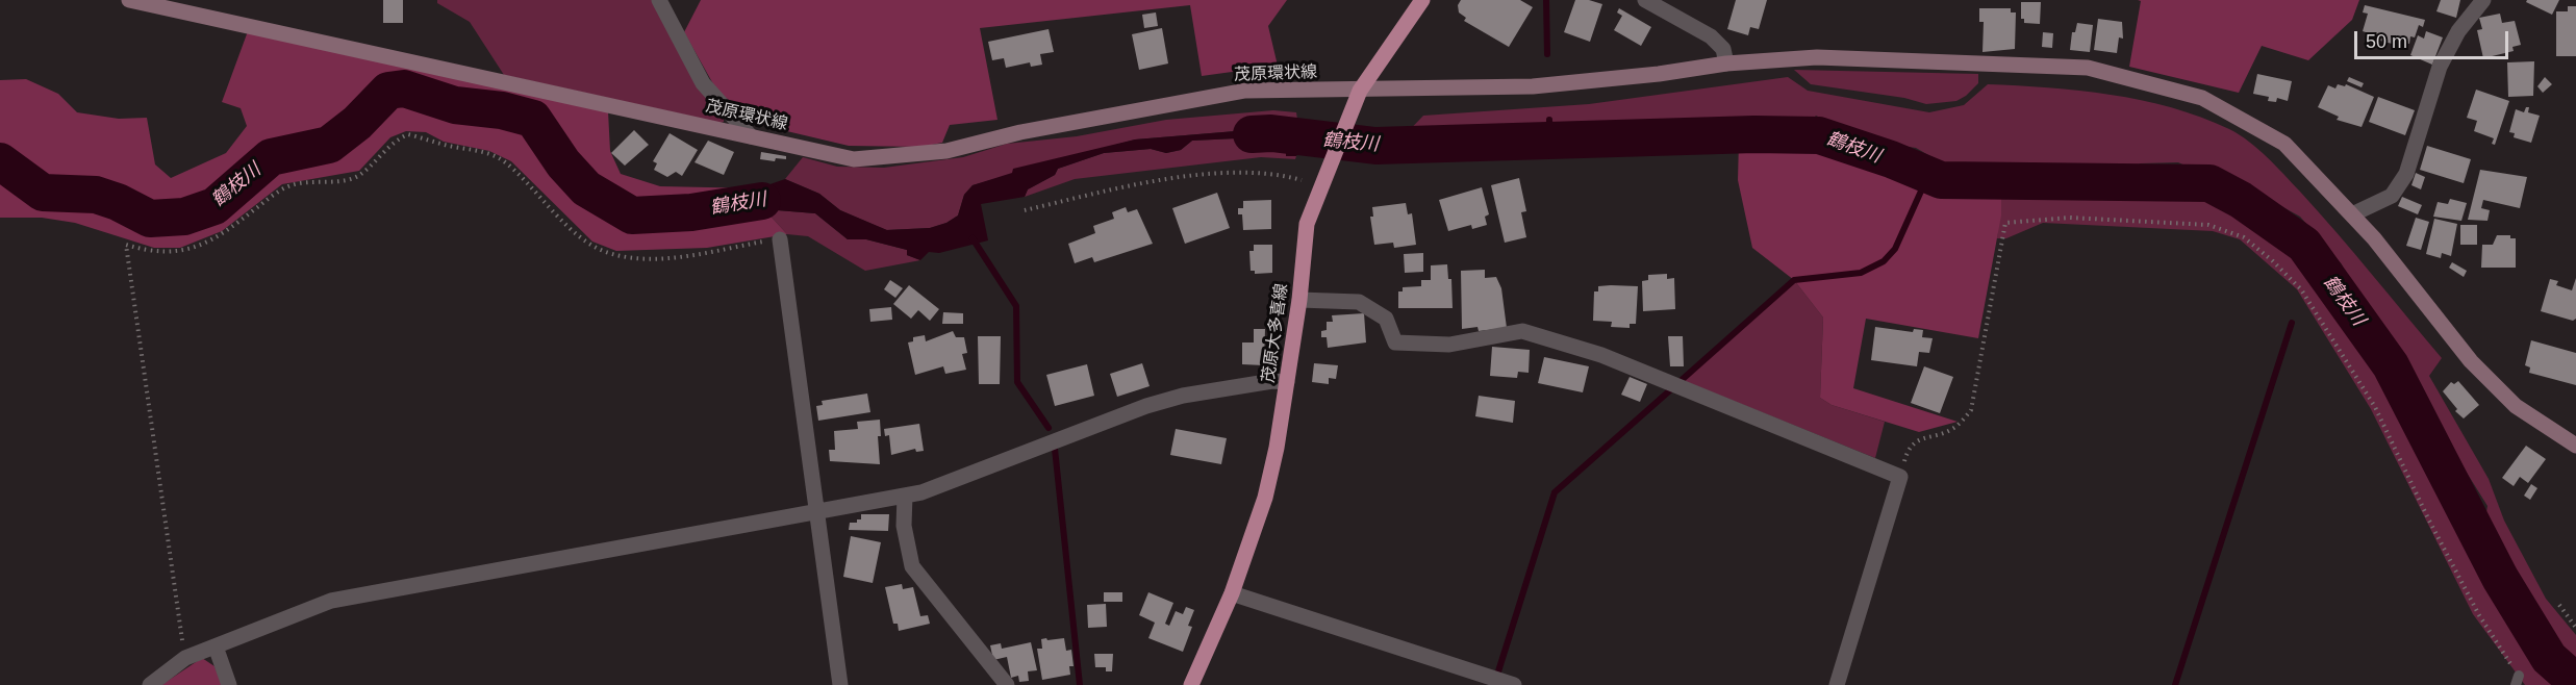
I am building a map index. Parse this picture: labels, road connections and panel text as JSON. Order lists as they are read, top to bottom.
{
  "streets": {
    "main road": ["茂原環状線", "茂原大多喜線"]
  },
  "crossings": [
    ["茂原環状線", "茂原大多喜線"]
  ],
  "water": ["鶴枝川"],
  "scale_bar": "50 m"
}
